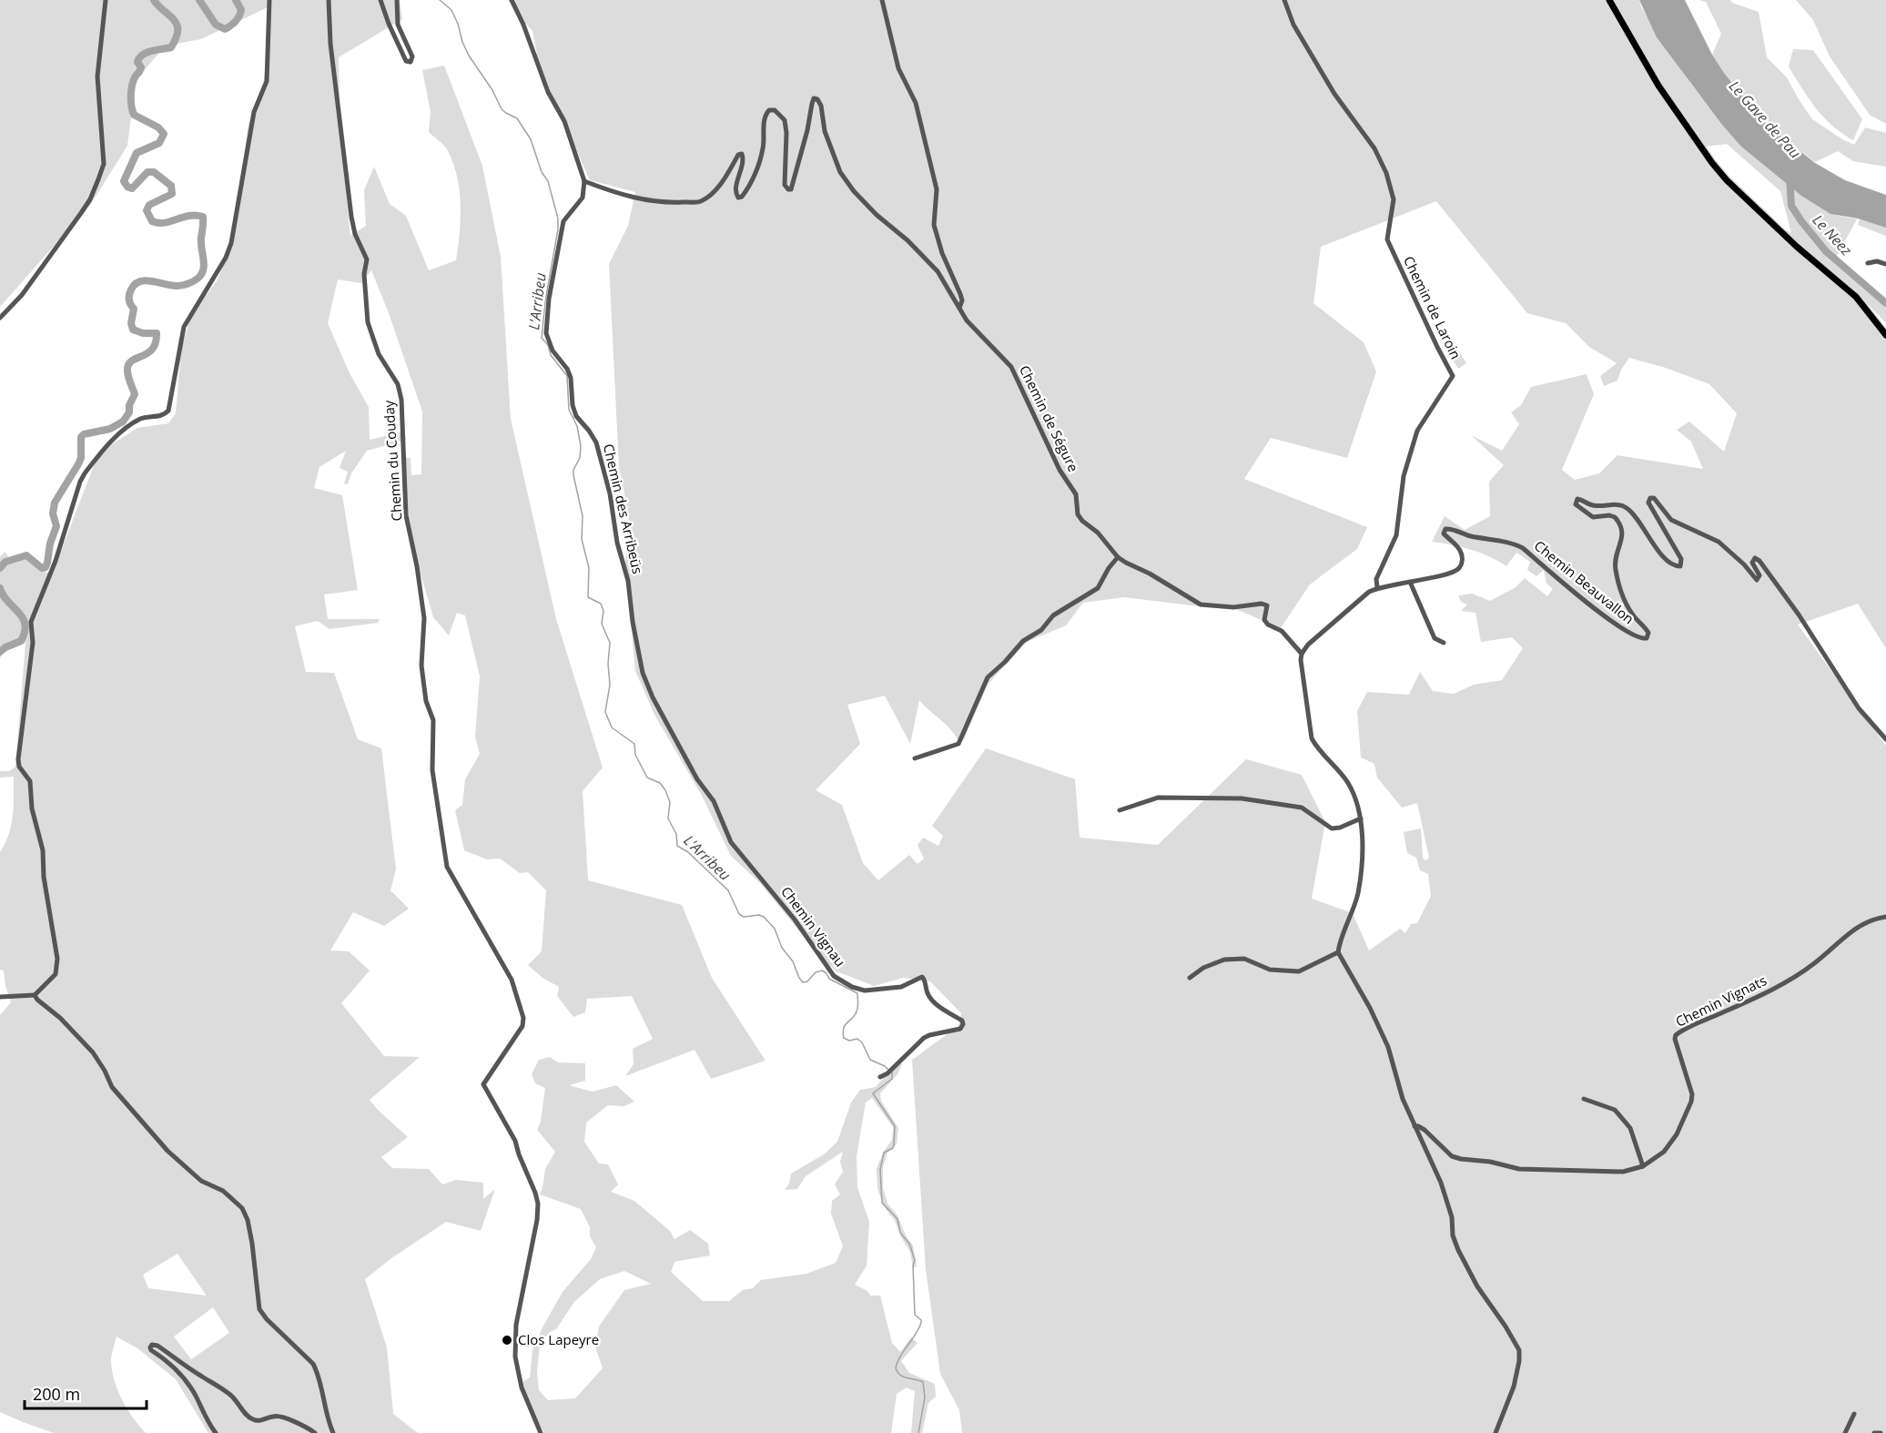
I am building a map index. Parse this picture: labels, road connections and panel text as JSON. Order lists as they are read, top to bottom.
{
  "streets": {
    "street": [
      "Chemin de Laroin",
      "Chemin de Ségure",
      "Chemin du Couday",
      "Chemin des Arribeüs",
      "Chemin Beauvallon",
      "Chemin Vignau",
      "Chemin Vignats"
    ]
  },
  "crossings": [
    ["Chemin de Laroin", "Chemin Beauvallon"],
    ["Chemin de Ségure", "Chemin des Arribeüs"],
    ["Chemin des Arribeüs", "Chemin Vignau"]
  ],
  "water": ["Le Gave de Pau", "Le Neez", "L'Arribeu"],
  "places": ["Clos Lapeyre"],
  "scale_bar": "200 m"
}
